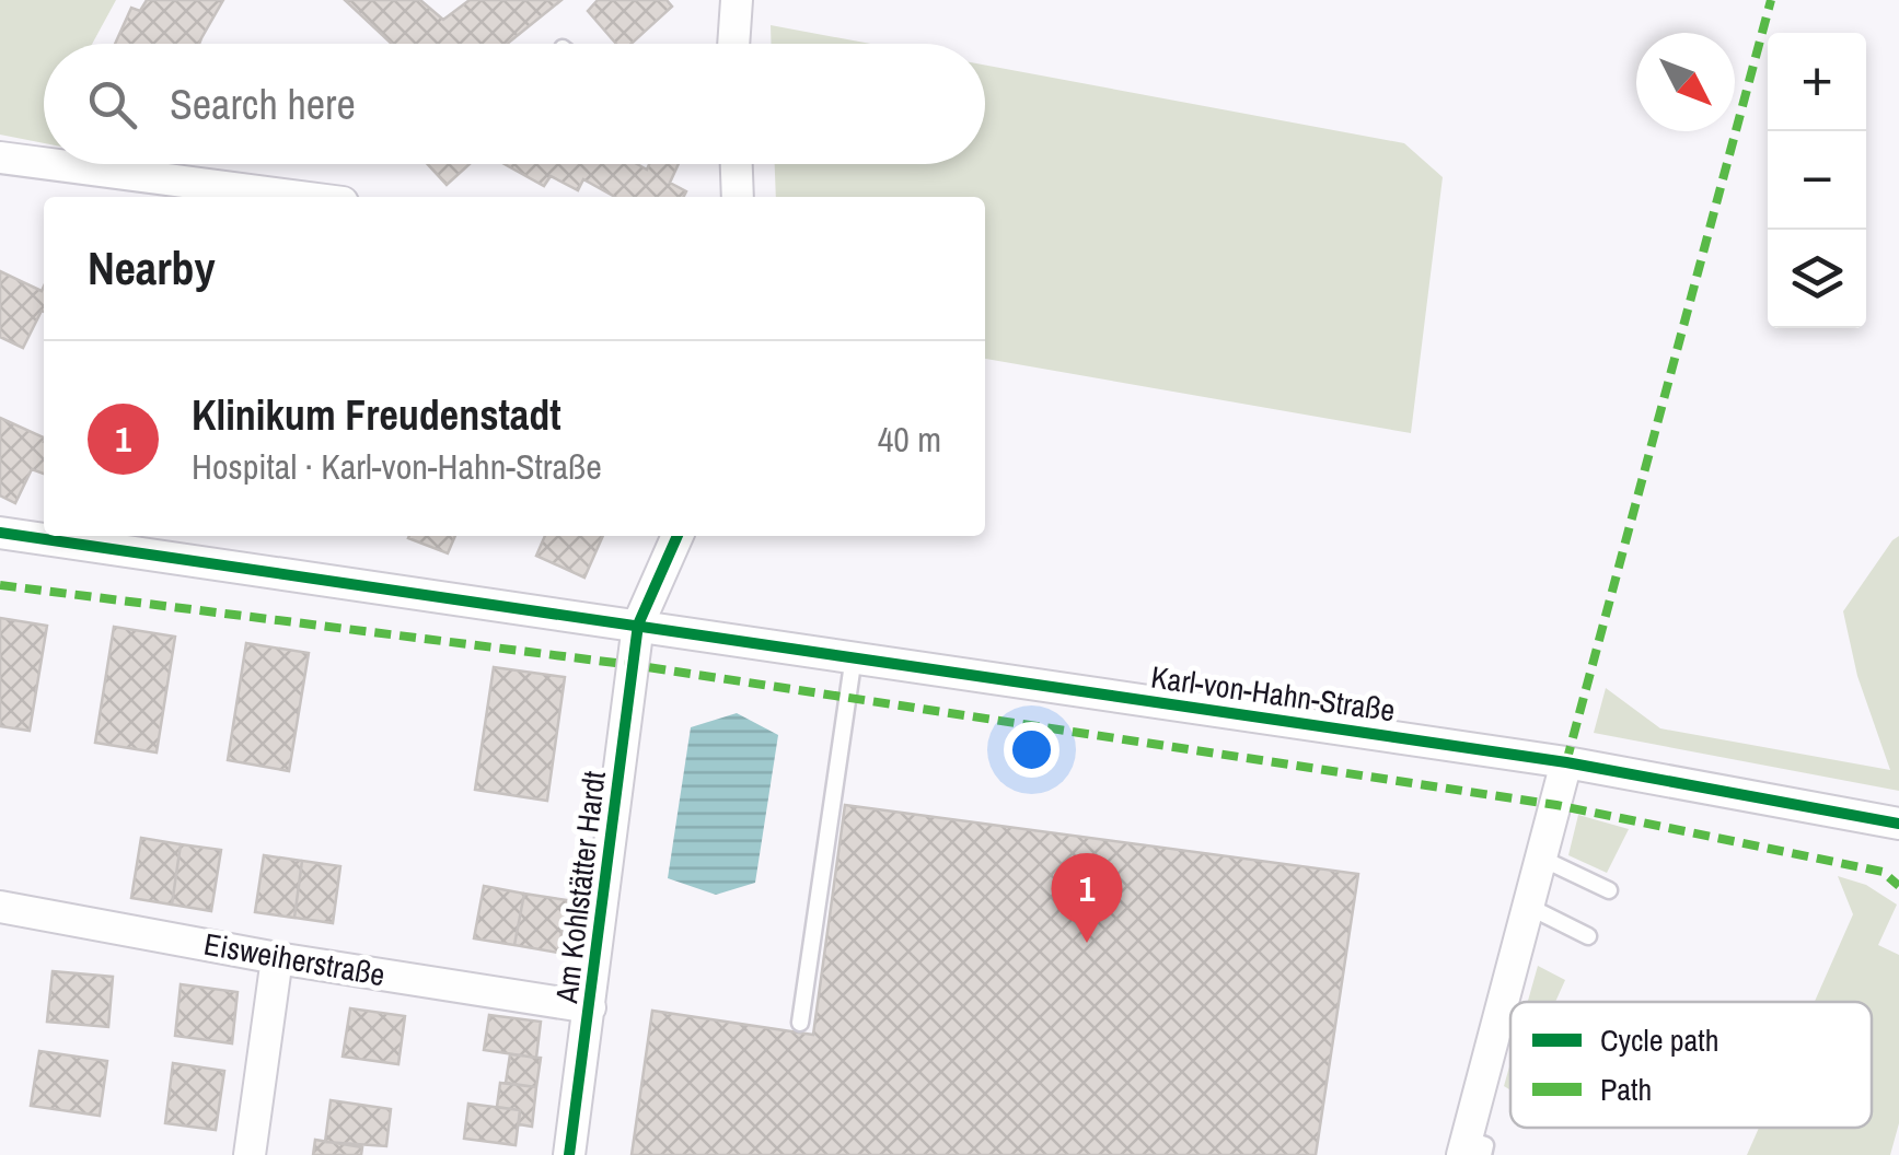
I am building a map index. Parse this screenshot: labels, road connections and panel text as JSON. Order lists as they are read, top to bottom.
{
  "streets": {
    "street": ["Karl-von-Hahn-Straße", "Am Kohlstätter Hardt", "Eisweiherstraße"]
  },
  "crossings": [
    ["Karl-von-Hahn-Straße", "Am Kohlstätter Hardt"],
    ["Am Kohlstätter Hardt", "Eisweiherstraße"]
  ],
  "legend": ["Cycle path", "Path"],
  "north": "bottom right",
  "page": {
    "map_buttons": ["+", "−"],
    "search": "Search here",
    "heading": "Nearby",
    "list": [
      {
        "mark": "1",
        "name": "Klinikum Freudenstadt",
        "note": "Hospital · Karl-von-Hahn-Straße",
        "value": "40 m"
      }
    ],
    "pins": "1"
  }
}
